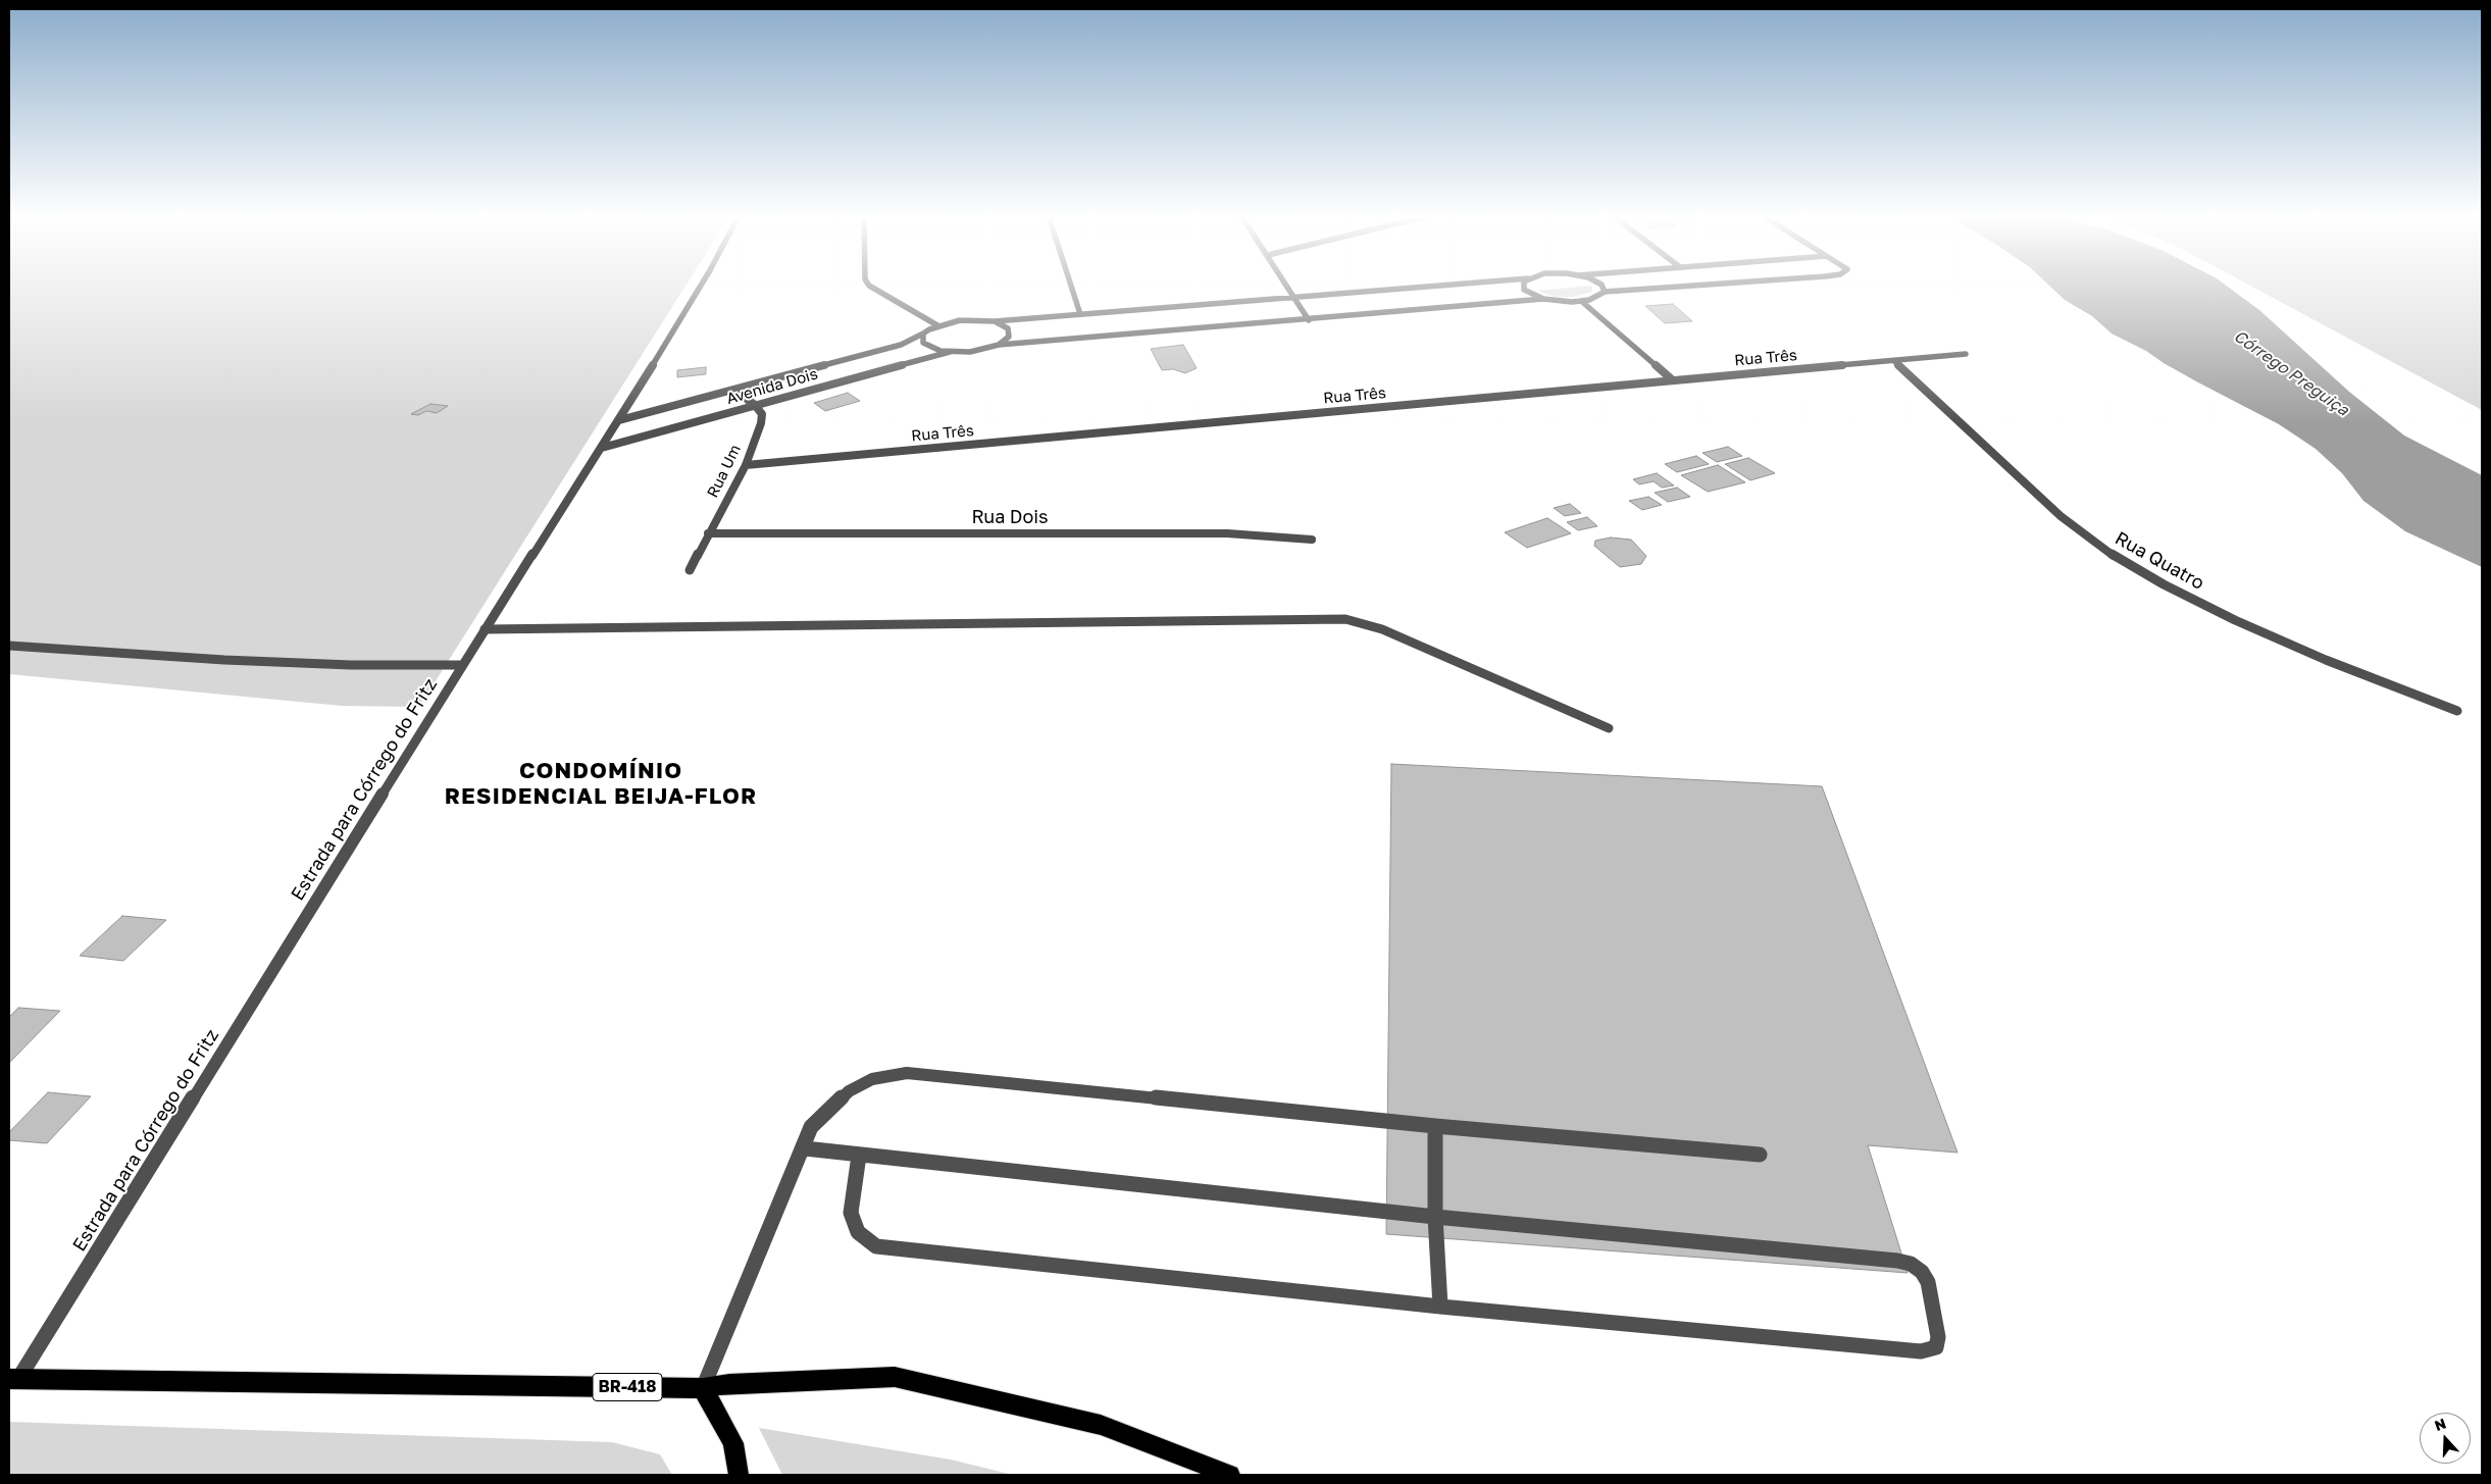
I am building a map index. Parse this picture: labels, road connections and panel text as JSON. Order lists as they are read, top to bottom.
{
  "streets": {
    "main road": ["BR-418"],
    "street": [
      "Rua Três",
      "Avenida Dois",
      "Rua Um",
      "Rua Dois",
      "Rua Quatro",
      "Estrada para Córrego do Fritz"
    ]
  },
  "crossings": [
    ["Rua Três", "Rua Um"],
    ["Rua Três", "Rua Quatro"],
    ["Avenida Dois", "Rua Um"],
    ["Avenida Dois", "Estrada para Córrego do Fritz"],
    ["Rua Um", "Rua Dois"],
    ["Estrada para Córrego do Fritz", "BR-418"]
  ],
  "districts": ["CONDOMÍNIO RESIDENCIAL BEIJA-FLOR"],
  "water": ["Córrego Preguiça"],
  "north": "top"
}
